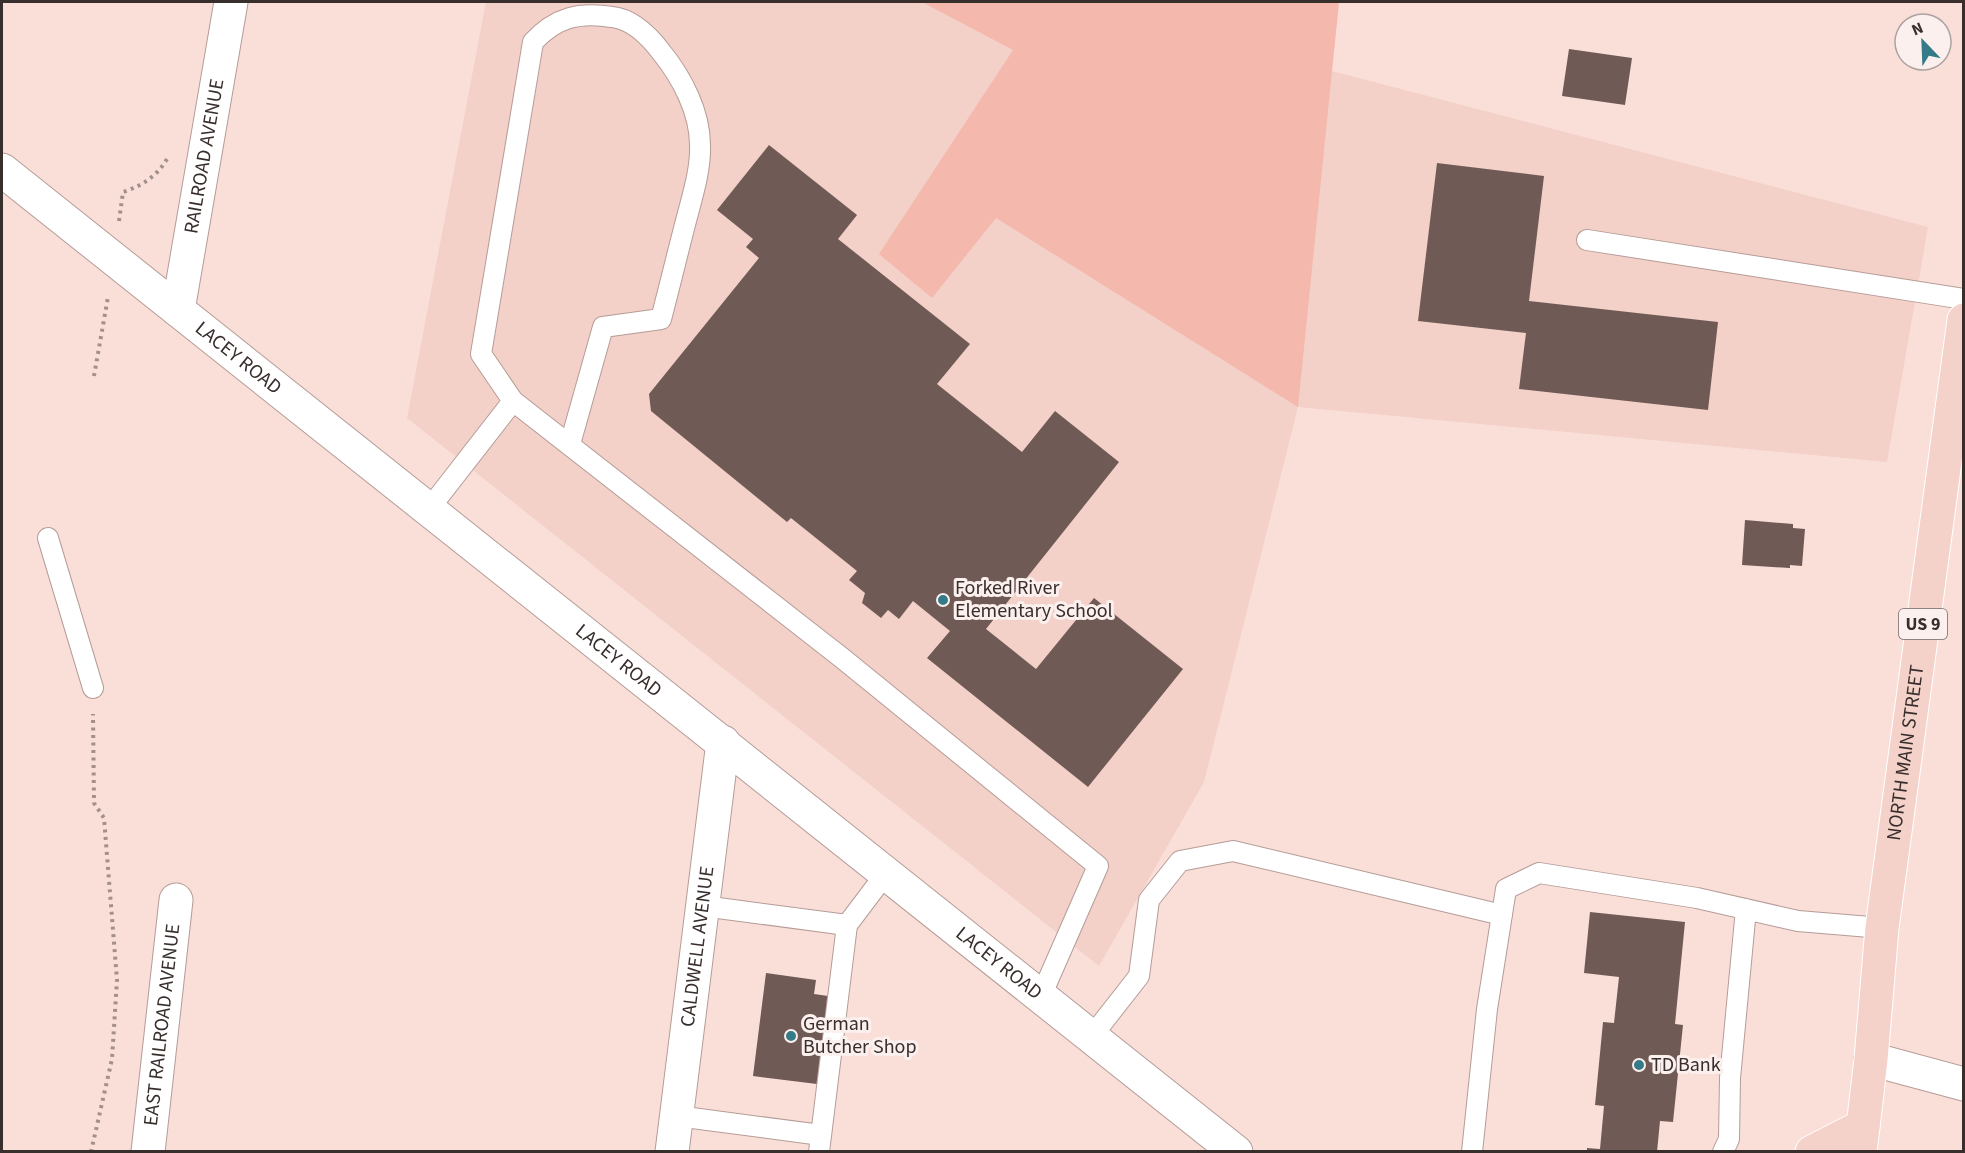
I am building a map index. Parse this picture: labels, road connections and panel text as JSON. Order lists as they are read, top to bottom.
{
  "streets": {
    "highway": ["US 9", "NORTH MAIN STREET"],
    "main road": [
      "RAILROAD AVENUE",
      "LACEY ROAD",
      "CALDWELL AVENUE",
      "EAST RAILROAD AVENUE"
    ]
  },
  "crossings": [
    ["RAILROAD AVENUE", "LACEY ROAD"],
    ["LACEY ROAD", "CALDWELL AVENUE"]
  ],
  "places": ["Forked River Elementary School", "German Butcher Shop", "TD Bank"],
  "north": "top left"
}
